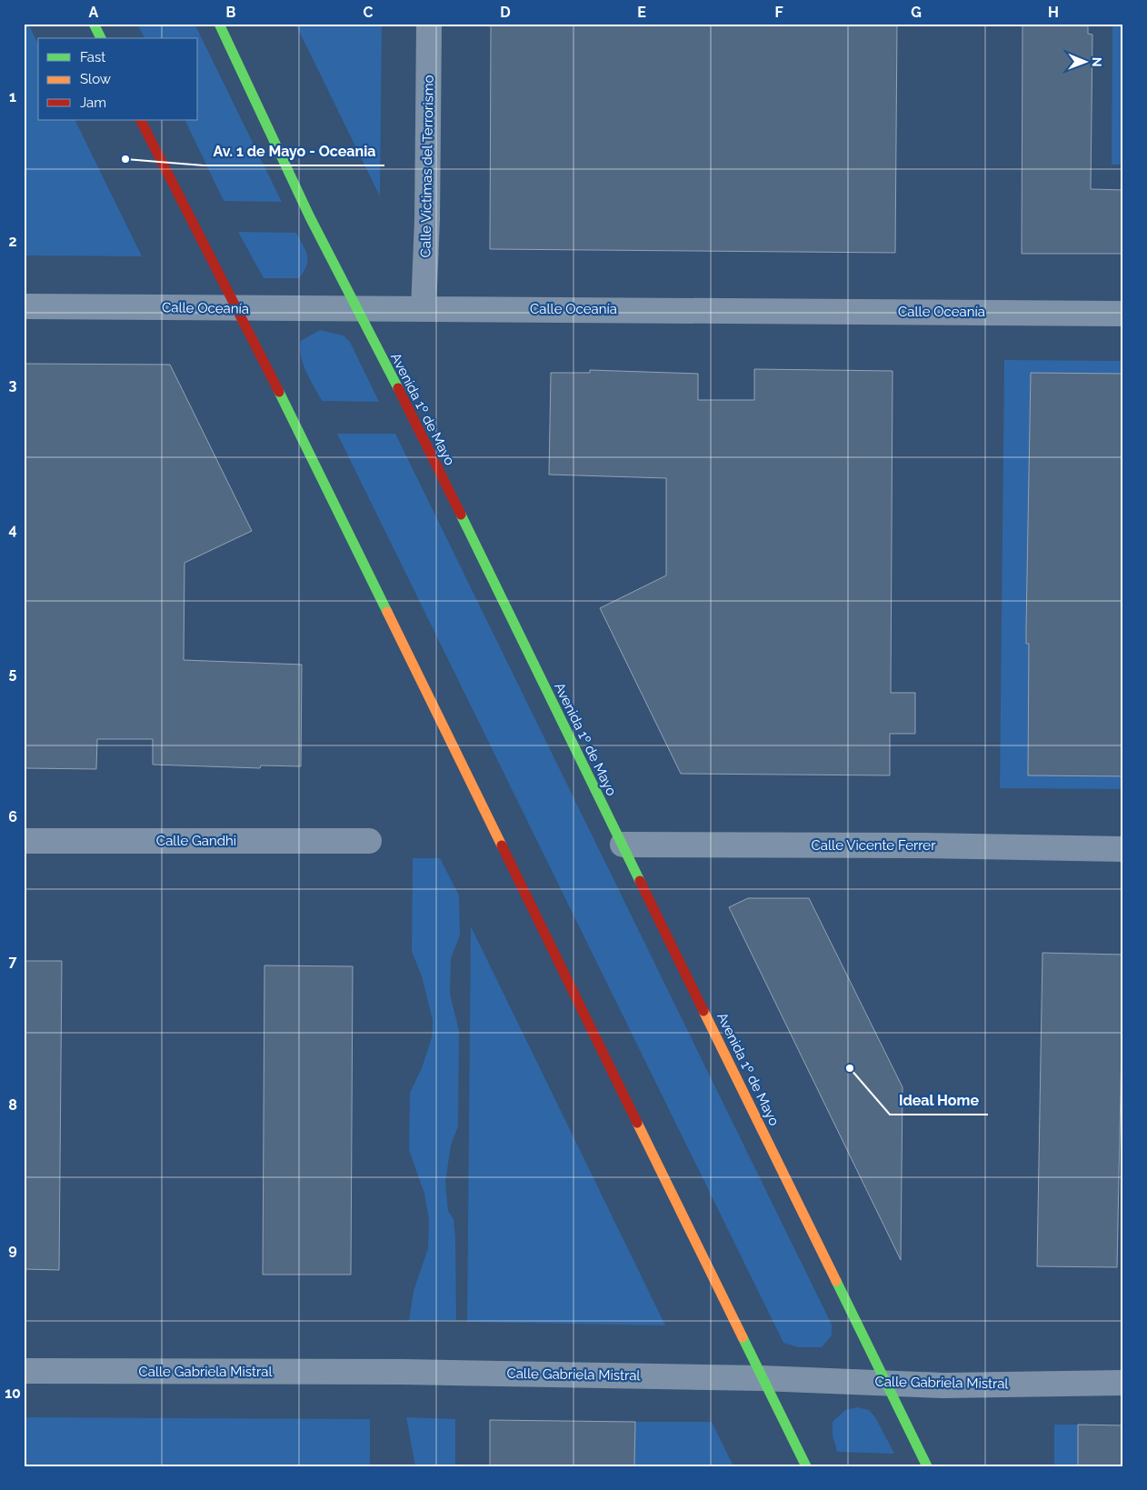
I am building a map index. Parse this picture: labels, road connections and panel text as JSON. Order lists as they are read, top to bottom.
{
  "streets": {
    "street": [
      "Calle Víctimas del Terrorismo",
      "Calle Oceanía",
      "Avenida 1º de Mayo",
      "Calle Gandhi",
      "Calle Vicente Ferrer",
      "Calle Gabriela Mistral"
    ]
  },
  "crossings": [
    ["Calle Víctimas del Terrorismo", "Calle Oceanía"],
    ["Calle Oceanía", "Avenida 1º de Mayo"],
    ["Avenida 1º de Mayo", "Calle Vicente Ferrer"],
    ["Avenida 1º de Mayo", "Calle Gabriela Mistral"]
  ],
  "places": ["Av. 1 de Mayo - Oceania", "Ideal Home"],
  "legend": ["Fast", "Slow", "Jam"],
  "north": "right",
  "grid": {
    "columns": [
      "A",
      "B",
      "C",
      "D",
      "E",
      "F",
      "G",
      "H"
    ],
    "rows": [
      "1",
      "2",
      "3",
      "4",
      "5",
      "6",
      "7",
      "8",
      "9",
      "10"
    ]
  }
}
